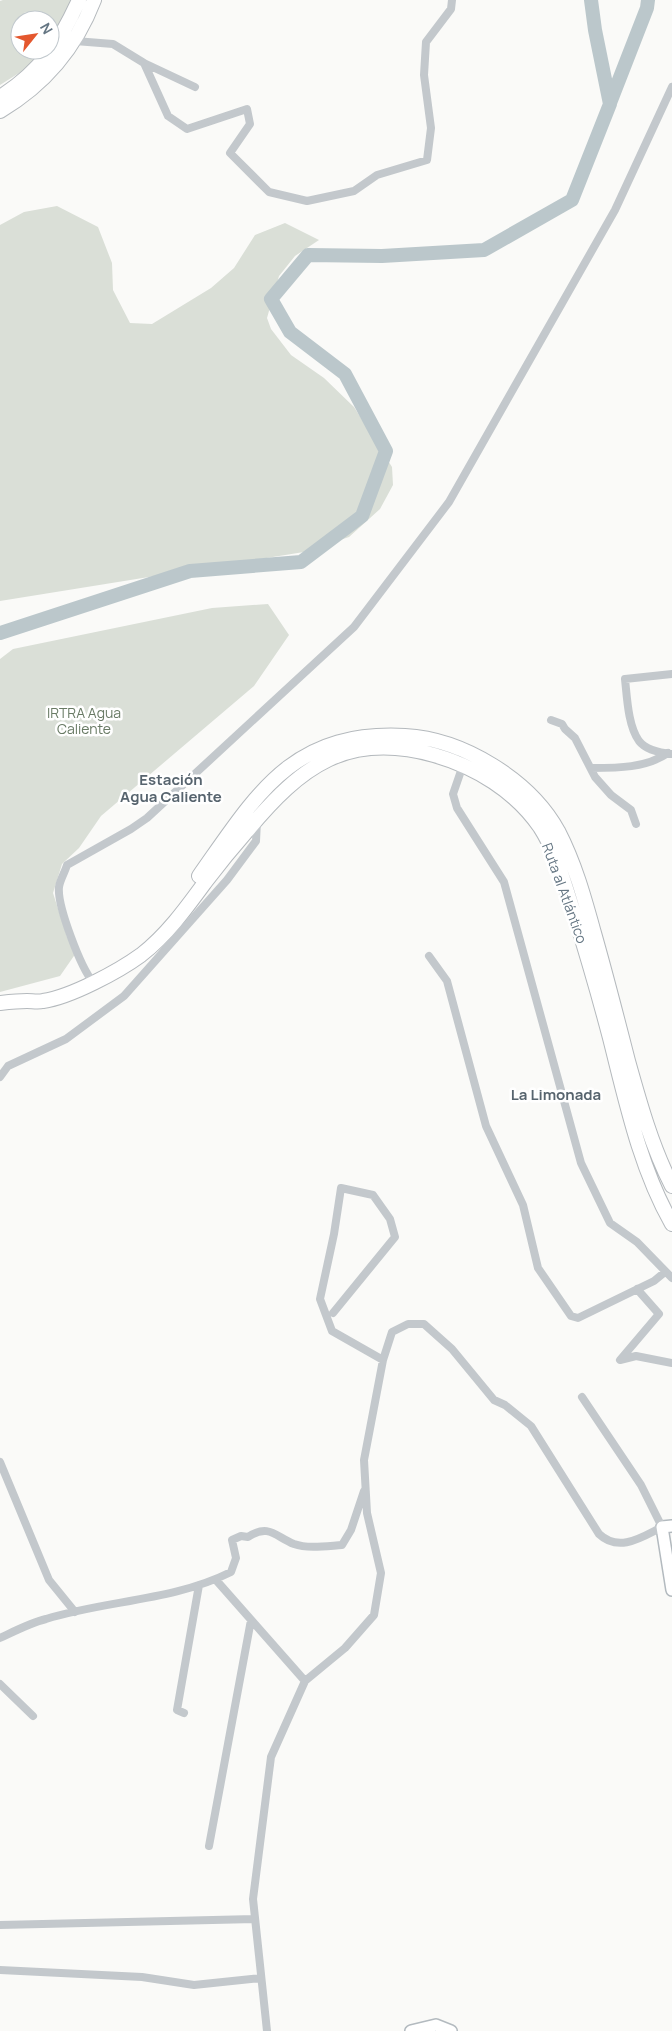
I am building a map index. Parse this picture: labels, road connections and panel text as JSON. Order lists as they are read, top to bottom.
{
  "streets": {
    "highway": ["Ruta al Atlántico"]
  },
  "districts": ["Estación Agua Caliente", "La Limonada"],
  "parks": ["IRTRA Agua Caliente"],
  "north": "top right"
}
